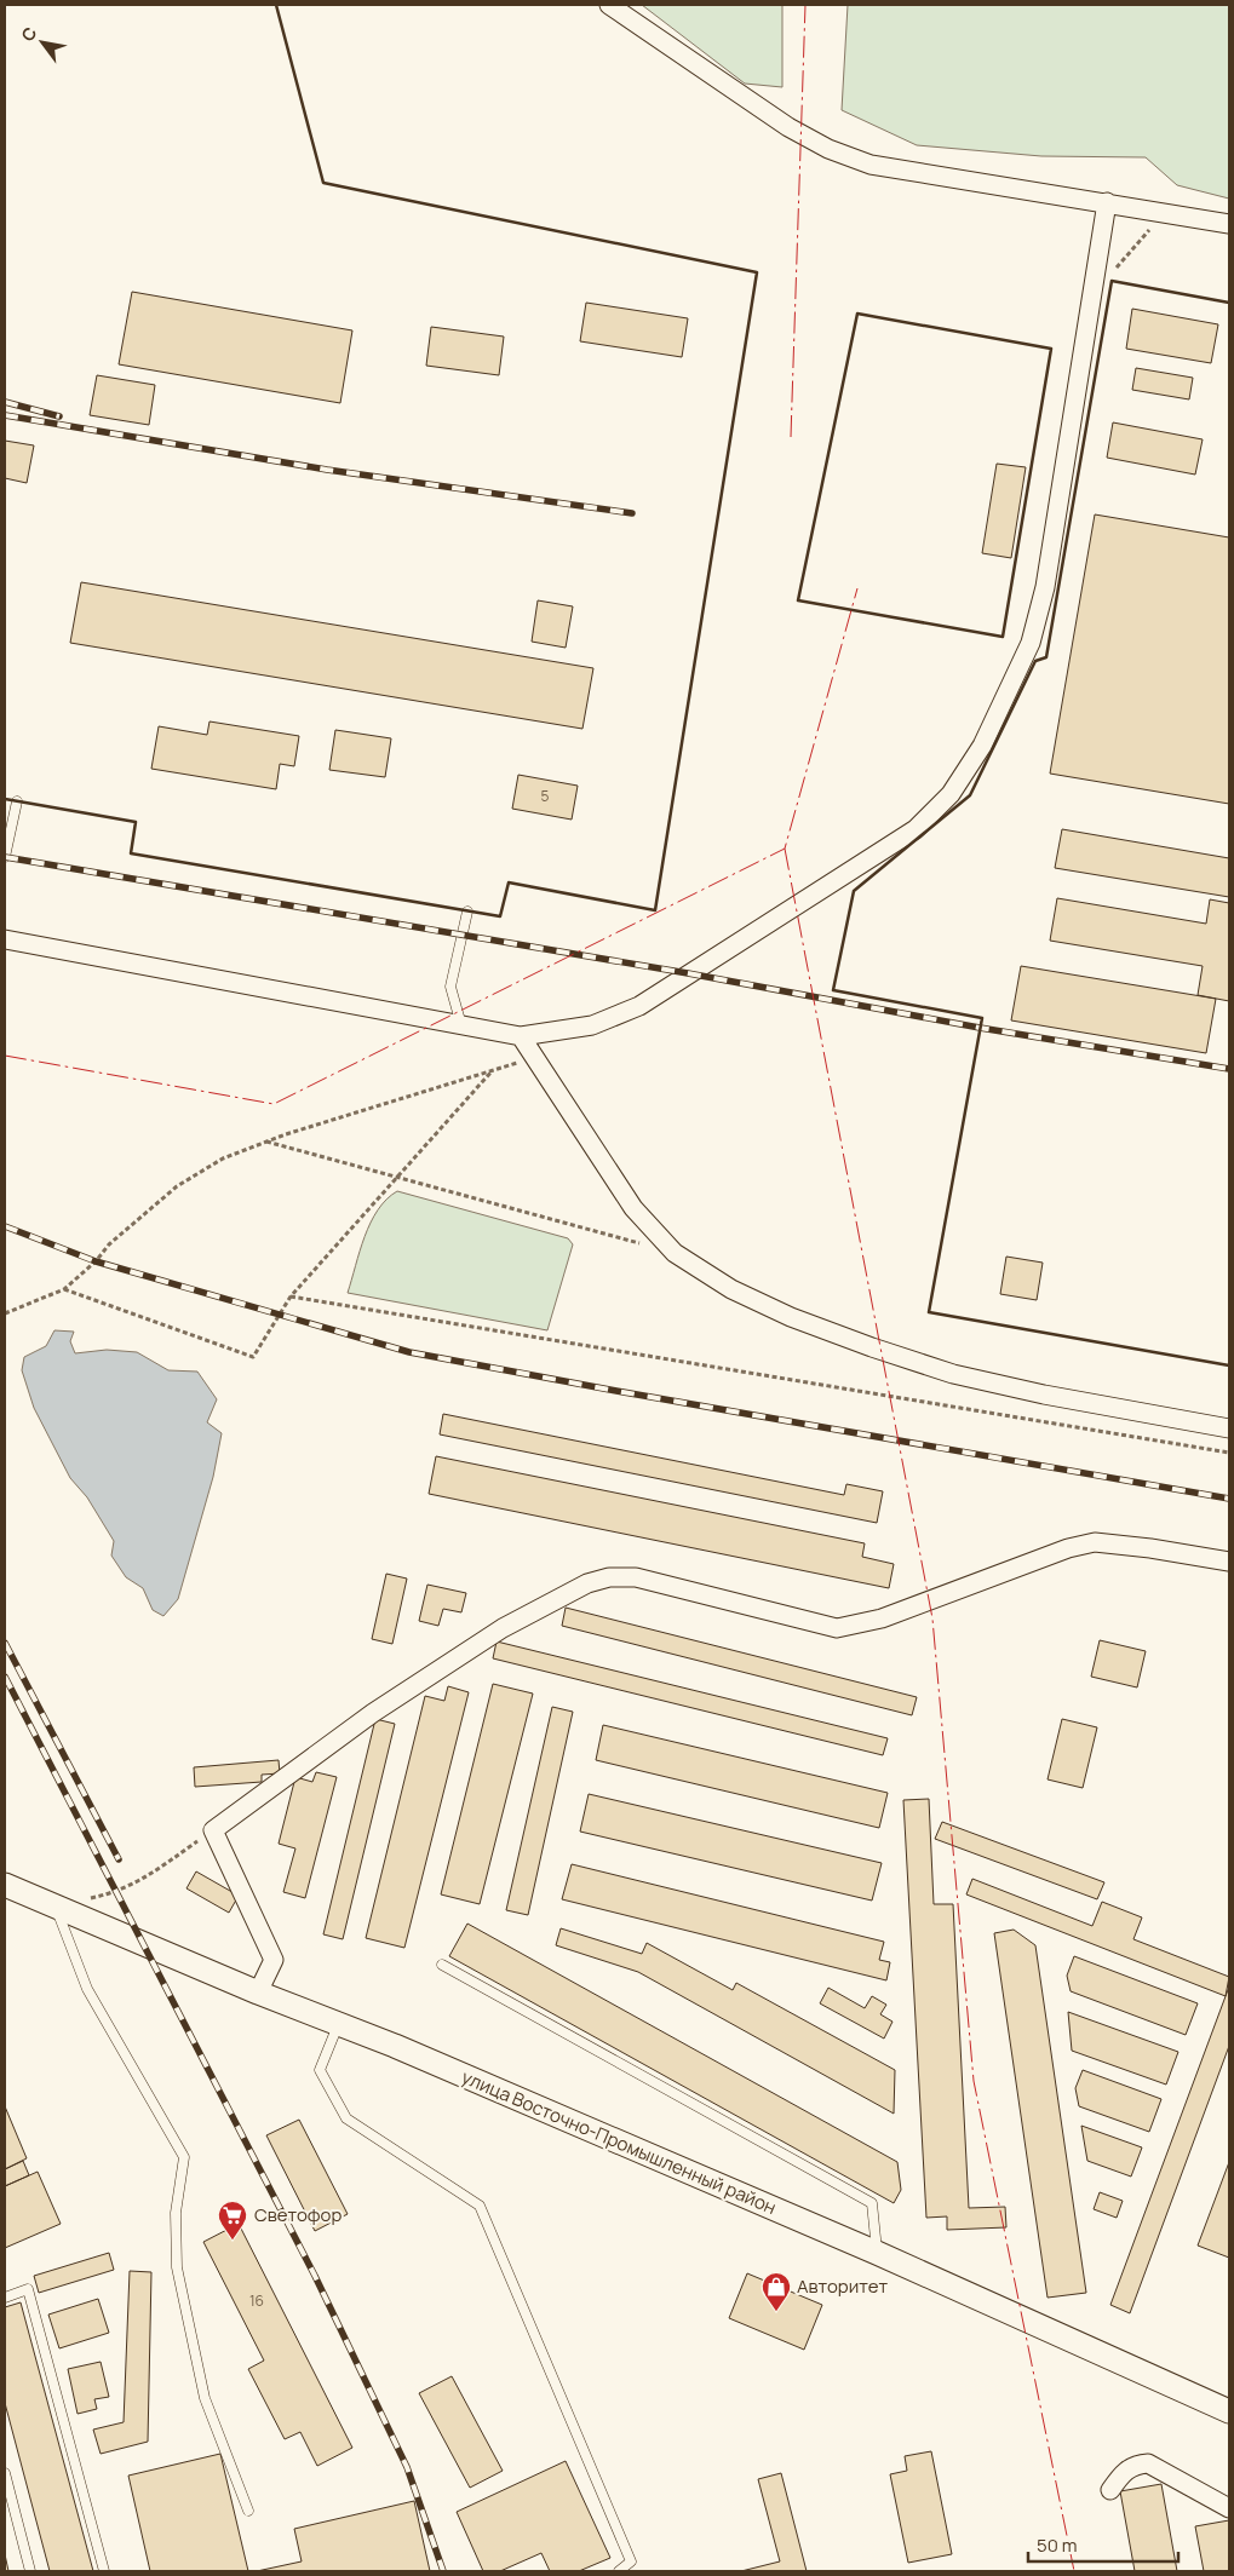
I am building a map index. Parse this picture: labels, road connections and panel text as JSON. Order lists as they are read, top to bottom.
{
  "streets": {
    "street": ["улица Восточно-Промышленный район"]
  },
  "places": {
    "supermarket": ["Светофор"],
    "shop": ["Авторитет"]
  },
  "house_numbers": ["5", "16"],
  "scale_bar": "50 m",
  "north": "top left"
}
